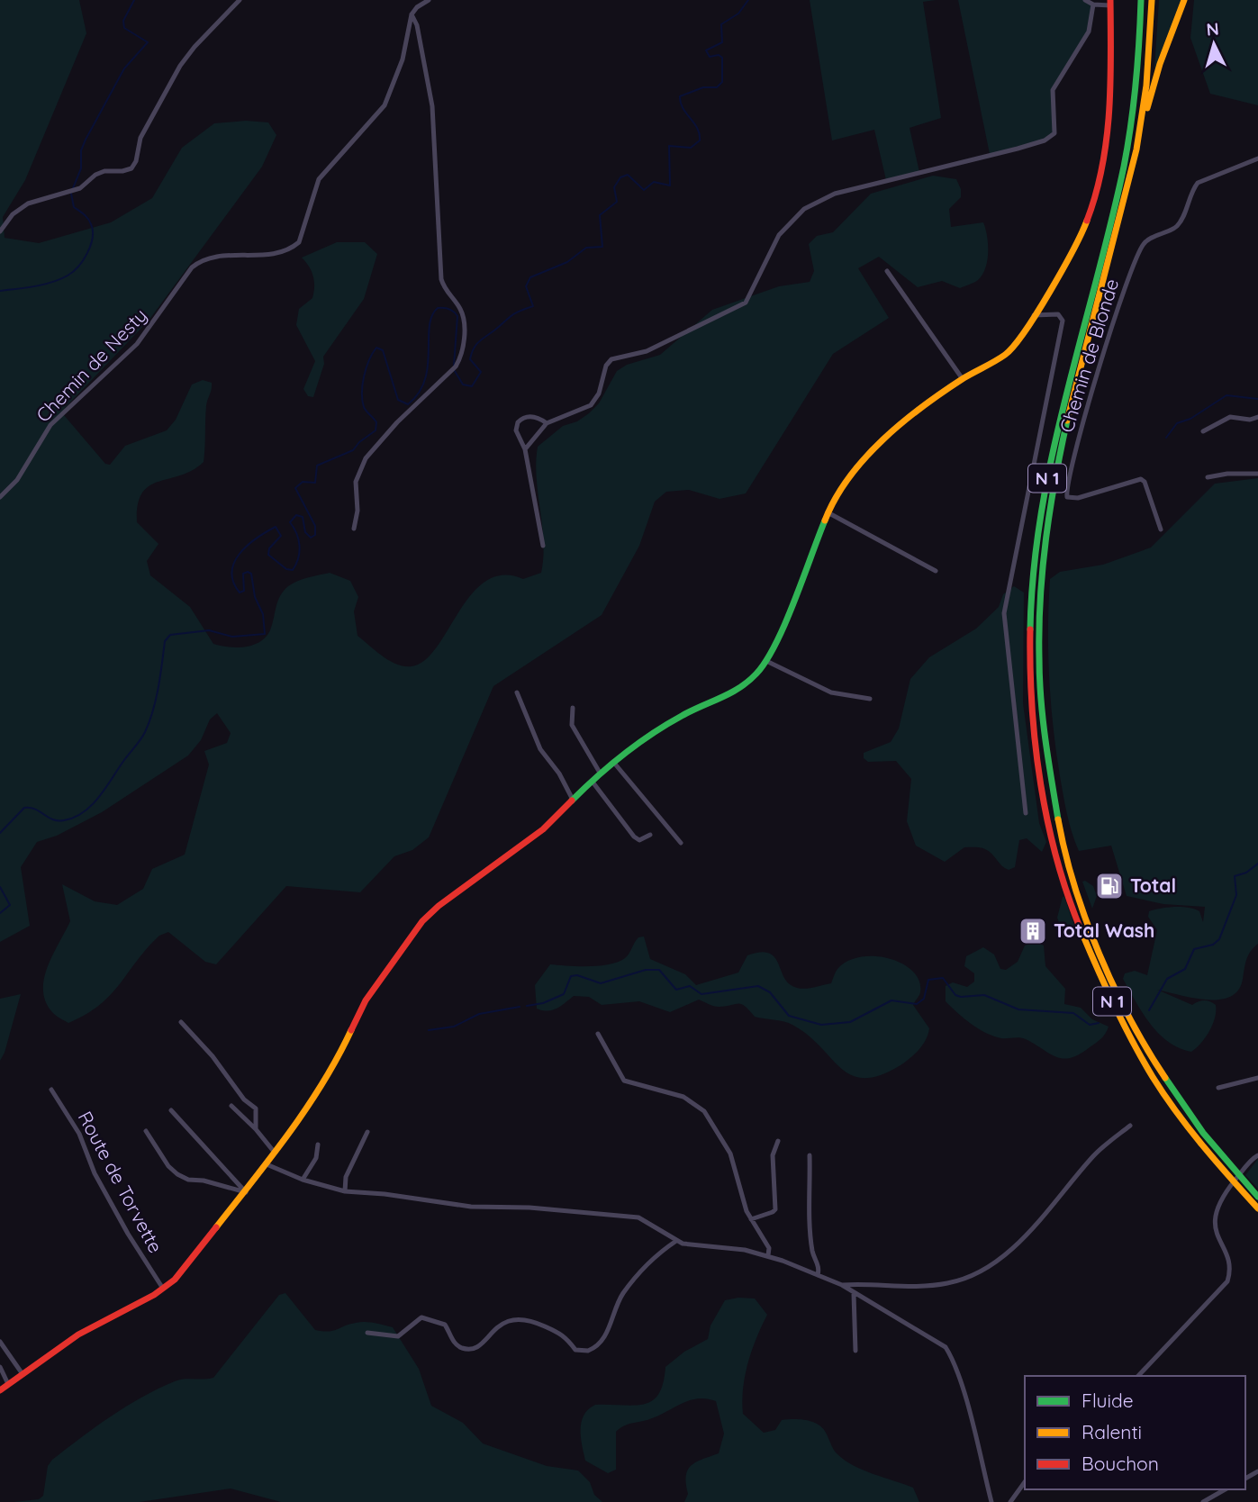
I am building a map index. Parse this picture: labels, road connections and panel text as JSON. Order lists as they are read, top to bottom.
{
  "streets": {
    "main road": ["N 1"],
    "street": ["Chemin de Blonde", "Chemin de Nesty", "Route de Torvette"]
  },
  "places": {
    "fuel station": ["Total"],
    "building": ["Total Wash"]
  },
  "legend": ["Fluide", "Ralenti", "Bouchon"],
  "north": "top"
}
